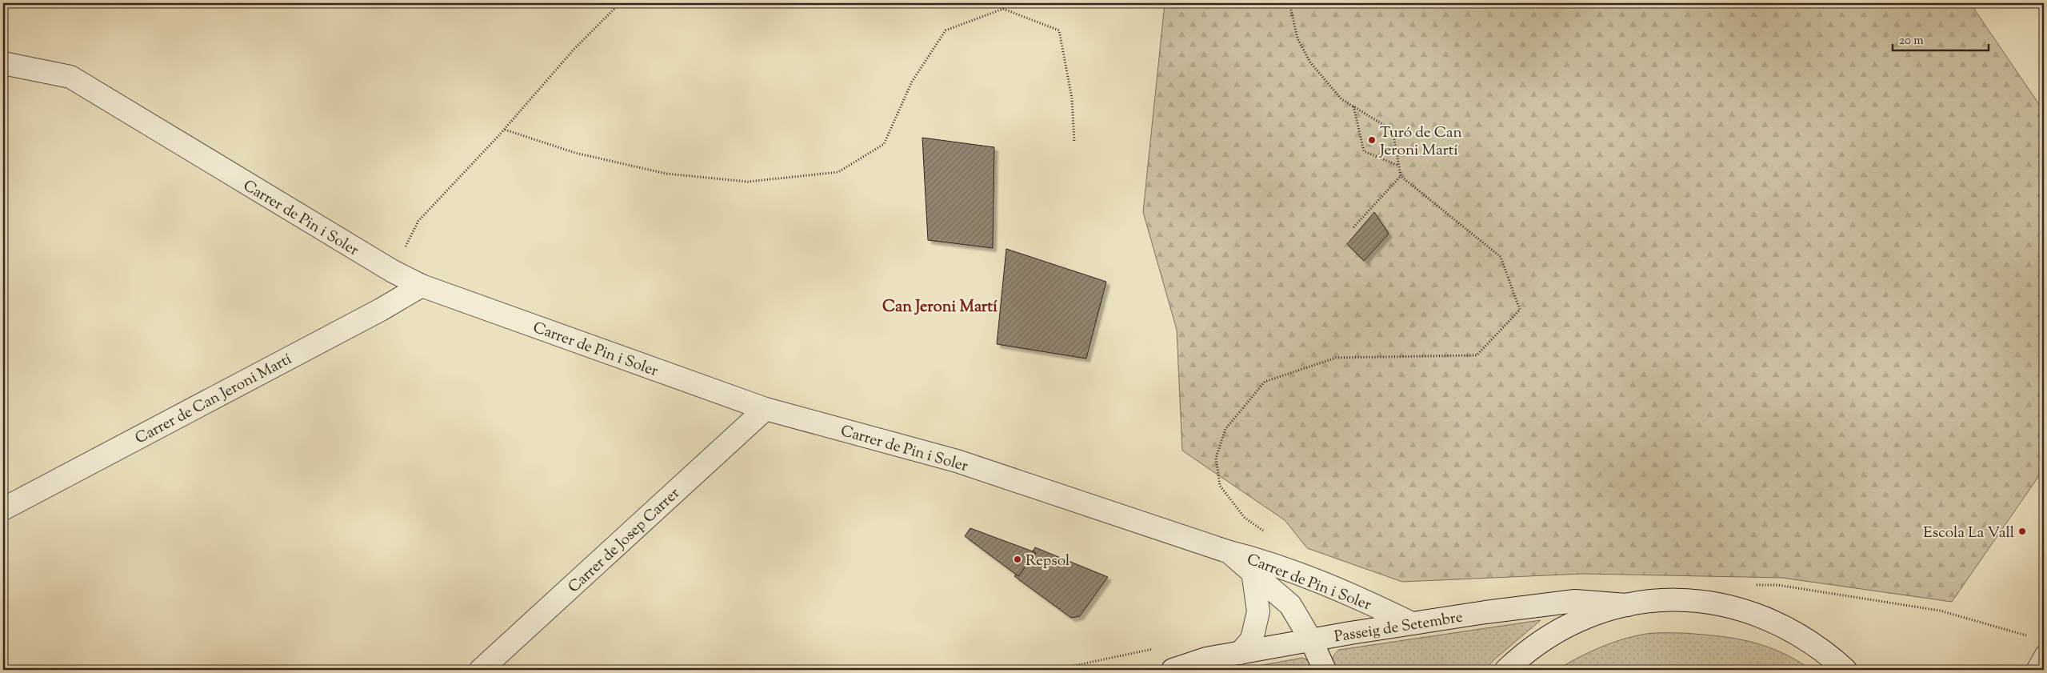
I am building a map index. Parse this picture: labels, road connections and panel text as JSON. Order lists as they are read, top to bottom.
{
  "streets": {
    "street": [
      "Carrer de Pin i Soler",
      "Carrer de Can Jeroni Martí",
      "Carrer de Josep Carrer",
      "Passeig de Setembre"
    ]
  },
  "crossings": [
    ["Carrer de Pin i Soler", "Carrer de Can Jeroni Martí"],
    ["Carrer de Pin i Soler", "Carrer de Josep Carrer"],
    ["Carrer de Pin i Soler", "Passeig de Setembre"]
  ],
  "districts": ["Can Jeroni Martí"],
  "places": ["Turó de Can Jeroni Martí", "Escola La Vall", "Repsol"],
  "scale_bar": "20 m"
}
